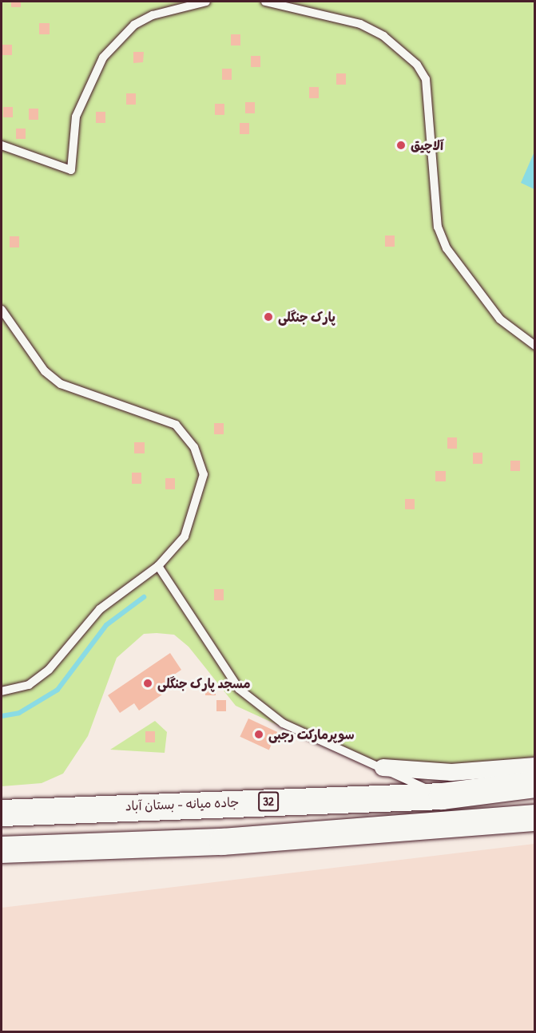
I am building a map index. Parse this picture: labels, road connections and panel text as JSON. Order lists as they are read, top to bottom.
{
  "streets": {
    "main road": ["32", "جاده میانه - بستان آباد"]
  },
  "places": [
    "آلاچیق",
    "پارک جنگلی",
    "مسجد پارک جنگلی",
    "سوپرمارکت رجبی"
  ]
}
